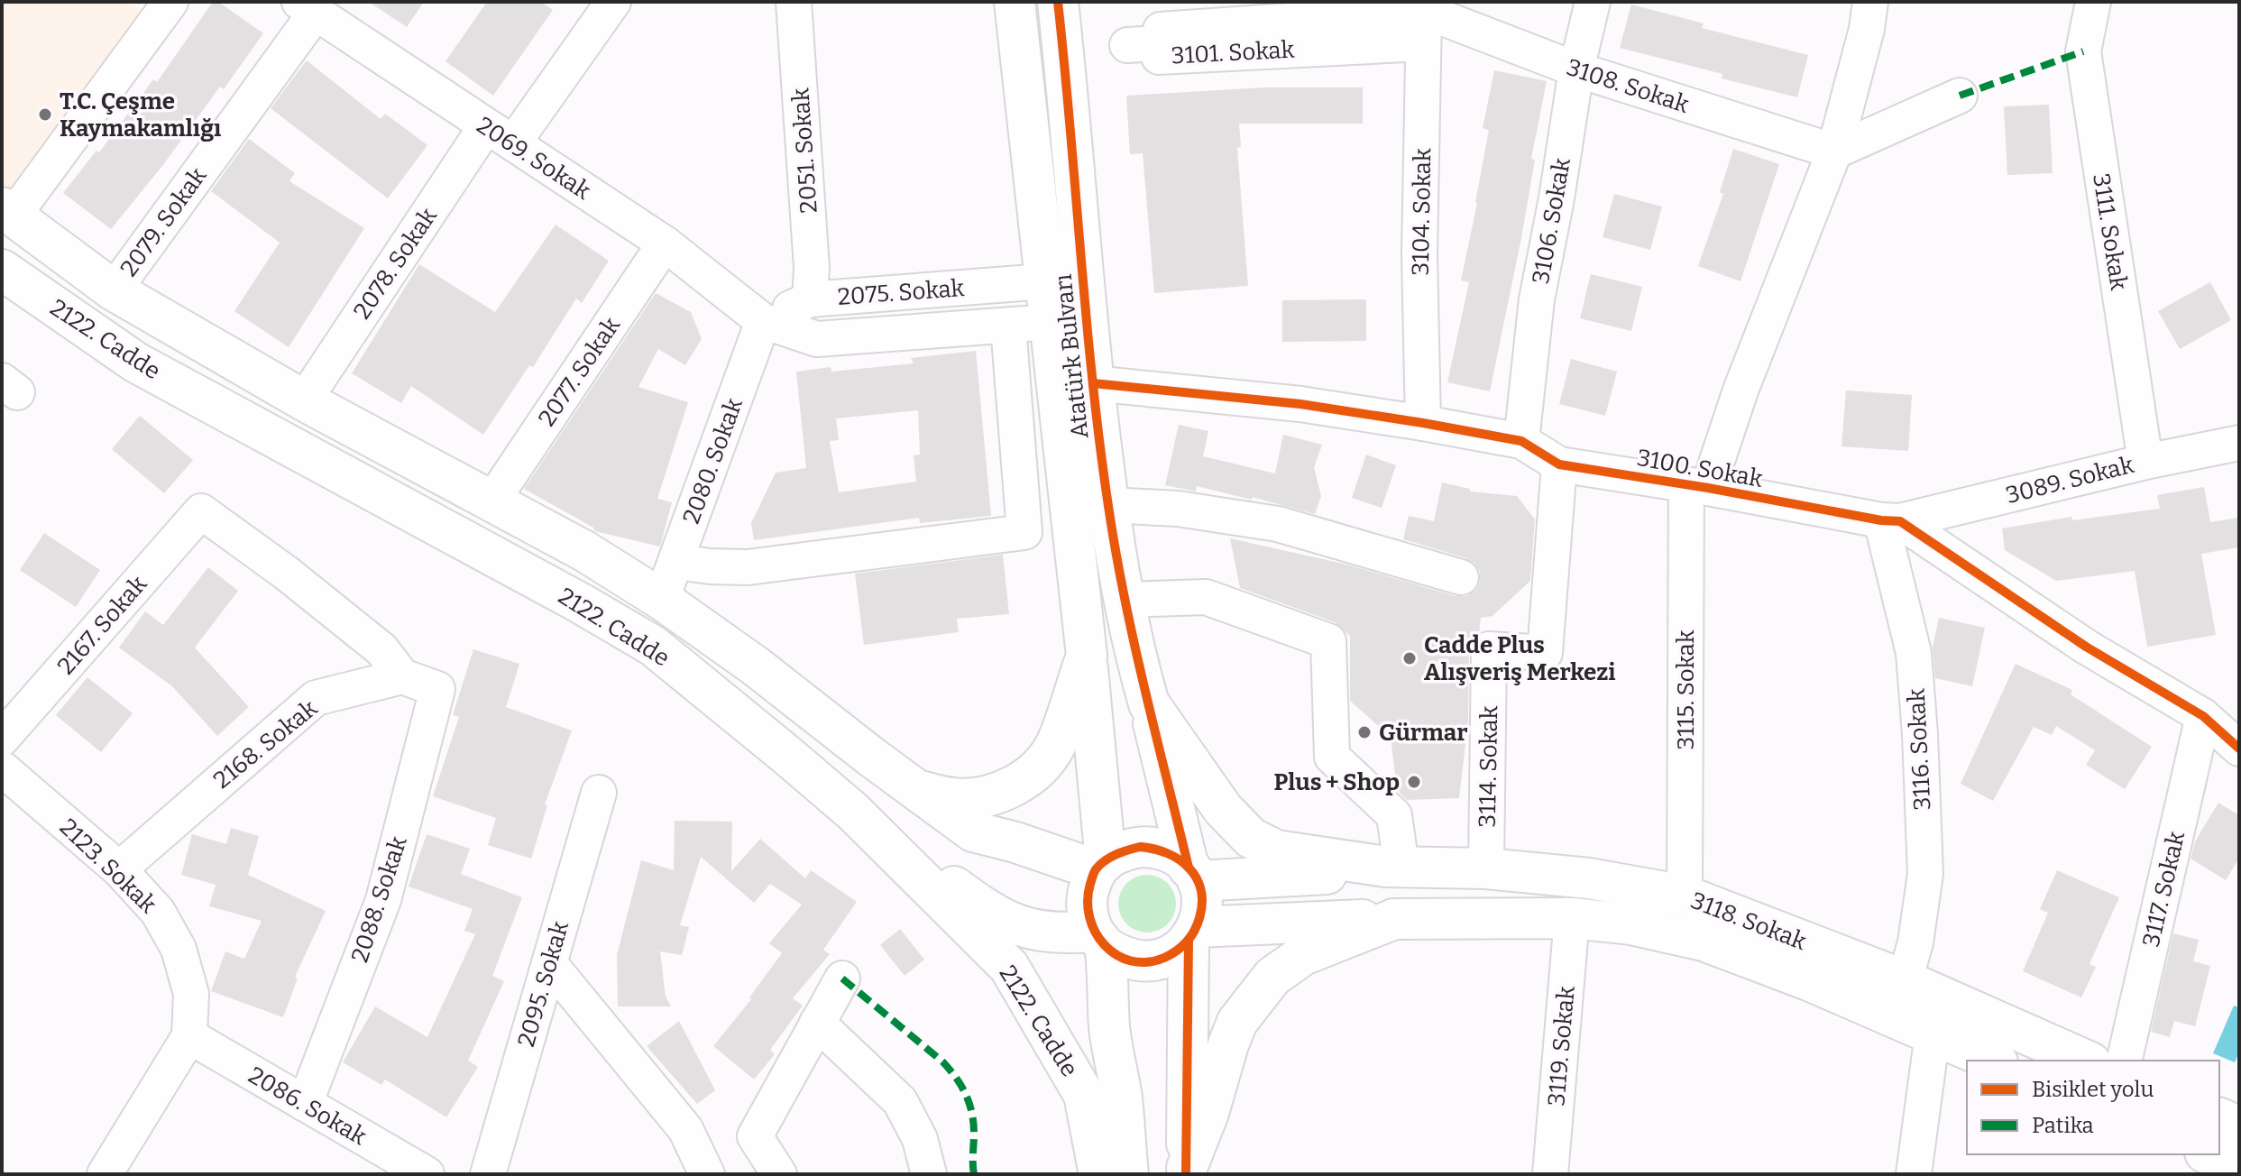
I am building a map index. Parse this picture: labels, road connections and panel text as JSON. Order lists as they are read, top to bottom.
{
  "streets": {
    "main road": ["2122. Cadde", "Atatürk Bulvarı", "3118. Sokak"],
    "street": [
      "3101. Sokak",
      "3108. Sokak",
      "2051. Sokak",
      "2069. Sokak",
      "3104. Sokak",
      "3106. Sokak",
      "2079. Sokak",
      "3111. Sokak",
      "2078. Sokak",
      "2075. Sokak",
      "2077. Sokak",
      "2080. Sokak",
      "3100. Sokak",
      "3089. Sokak",
      "2167. Sokak",
      "3115. Sokak",
      "2168. Sokak",
      "3116. Sokak",
      "3114. Sokak",
      "2123. Sokak",
      "3117. Sokak",
      "2088. Sokak",
      "2095. Sokak",
      "3119. Sokak",
      "2086. Sokak"
    ]
  },
  "crossings": [
    ["3101. Sokak", "3108. Sokak"],
    ["3101. Sokak", "3104. Sokak"],
    ["3108. Sokak", "3104. Sokak"],
    ["3108. Sokak", "3106. Sokak"],
    ["3108. Sokak", "3115. Sokak"],
    ["2051. Sokak", "2075. Sokak"],
    ["2069. Sokak", "2079. Sokak"],
    ["2069. Sokak", "2078. Sokak"],
    ["2069. Sokak", "2075. Sokak"],
    ["2069. Sokak", "Atatürk Bulvarı"],
    ["2069. Sokak", "2077. Sokak"],
    ["2069. Sokak", "2080. Sokak"],
    ["3104. Sokak", "3100. Sokak"],
    ["3106. Sokak", "3100. Sokak"],
    ["2079. Sokak", "2122. Cadde"],
    ["3111. Sokak", "3089. Sokak"],
    ["2078. Sokak", "2122. Cadde"],
    ["2075. Sokak", "Atatürk Bulvarı"],
    ["2075. Sokak", "2080. Sokak"],
    ["2122. Cadde", "Atatürk Bulvarı"],
    ["2122. Cadde", "2077. Sokak"],
    ["2122. Cadde", "2080. Sokak"],
    ["2122. Cadde", "3118. Sokak"],
    ["Atatürk Bulvarı", "3100. Sokak"],
    ["Atatürk Bulvarı", "3118. Sokak"],
    ["3100. Sokak", "3089. Sokak"],
    ["3100. Sokak", "3115. Sokak"],
    ["3100. Sokak", "3116. Sokak"],
    ["3100. Sokak", "3114. Sokak"],
    ["3100. Sokak", "3117. Sokak"],
    ["3089. Sokak", "3116. Sokak"],
    ["2167. Sokak", "2168. Sokak"],
    ["2167. Sokak", "2088. Sokak"],
    ["3115. Sokak", "3118. Sokak"],
    ["2168. Sokak", "2123. Sokak"],
    ["2168. Sokak", "2088. Sokak"],
    ["3116. Sokak", "3118. Sokak"],
    ["3114. Sokak", "3118. Sokak"],
    ["2123. Sokak", "2086. Sokak"],
    ["2088. Sokak", "2086. Sokak"],
    ["3118. Sokak", "3119. Sokak"]
  ],
  "places": [
    "T.C. Çeşme Kaymakamlığı",
    "Cadde Plus Alışveriş Merkezi",
    "Gürmar",
    "Plus + Shop"
  ],
  "legend": ["Bisiklet yolu", "Patika"]
}
